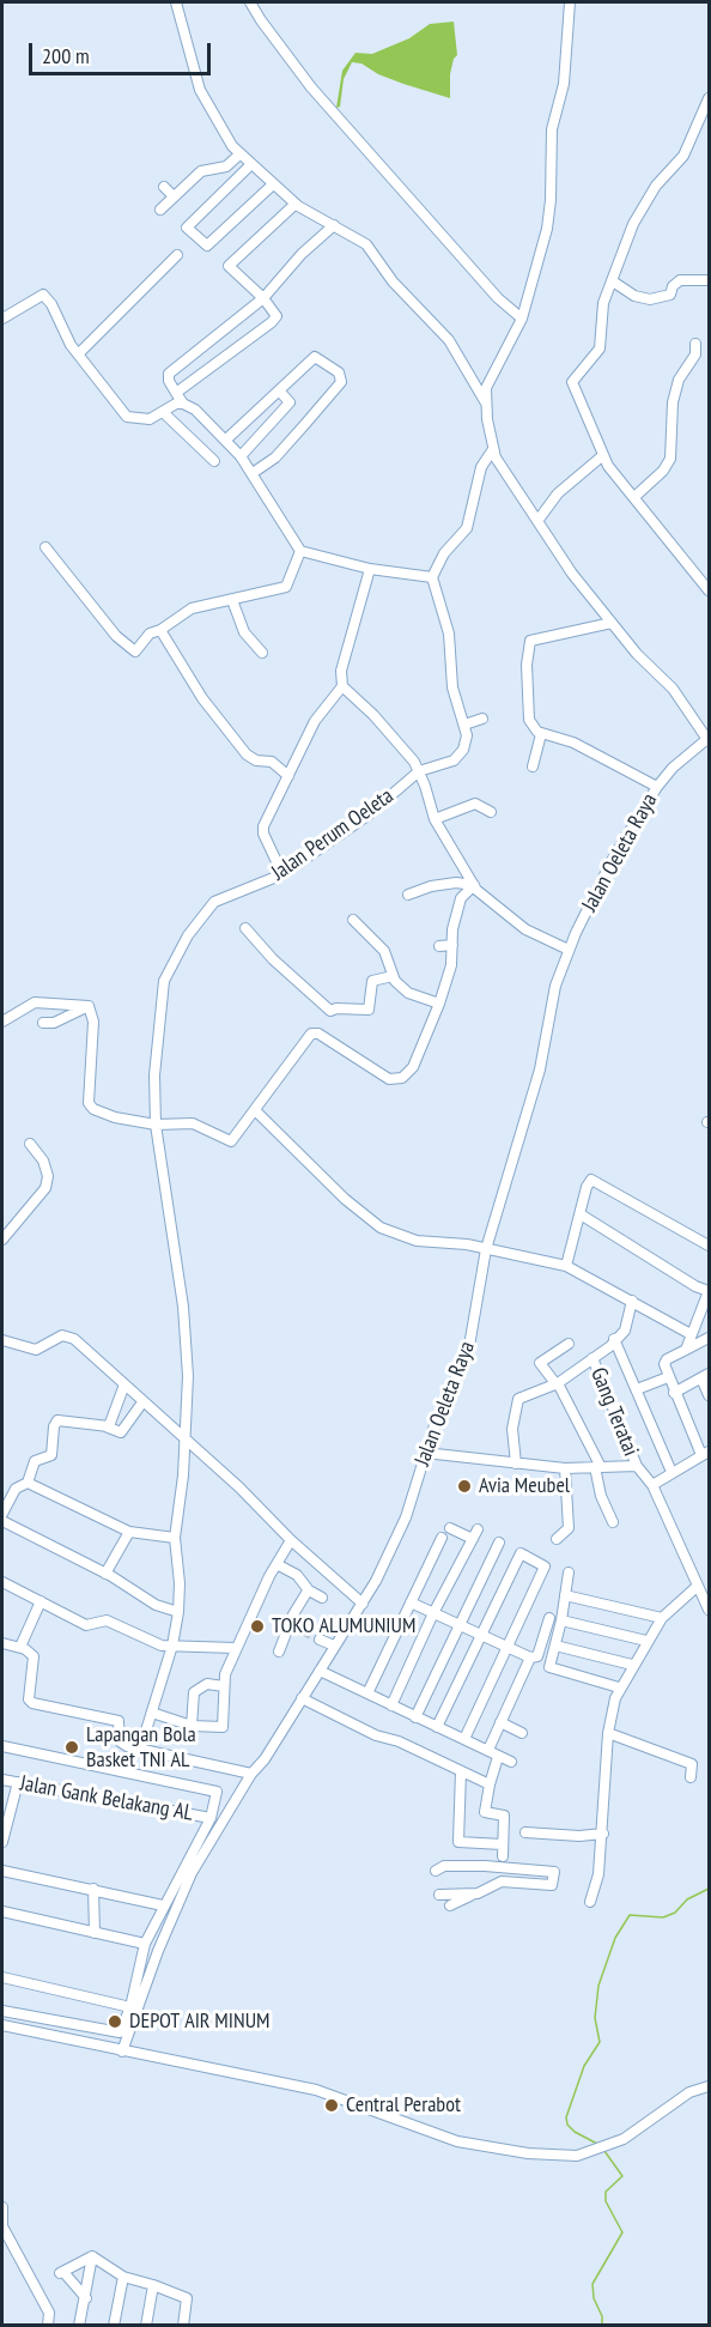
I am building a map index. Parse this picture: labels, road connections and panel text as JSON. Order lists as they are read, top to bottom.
{
  "streets": {
    "street": [
      "Jalan Perum Oeleta",
      "Jalan Oeleta Raya",
      "Gang Teratai",
      "Jalan Gank Belakang AL"
    ]
  },
  "places": [
    "Avia Meubel",
    "TOKO ALUMUNIUM",
    "Lapangan Bola Basket TNI AL",
    "DEPOT AIR MINUM",
    "Central Perabot"
  ],
  "scale_bar": "200 m"
}
